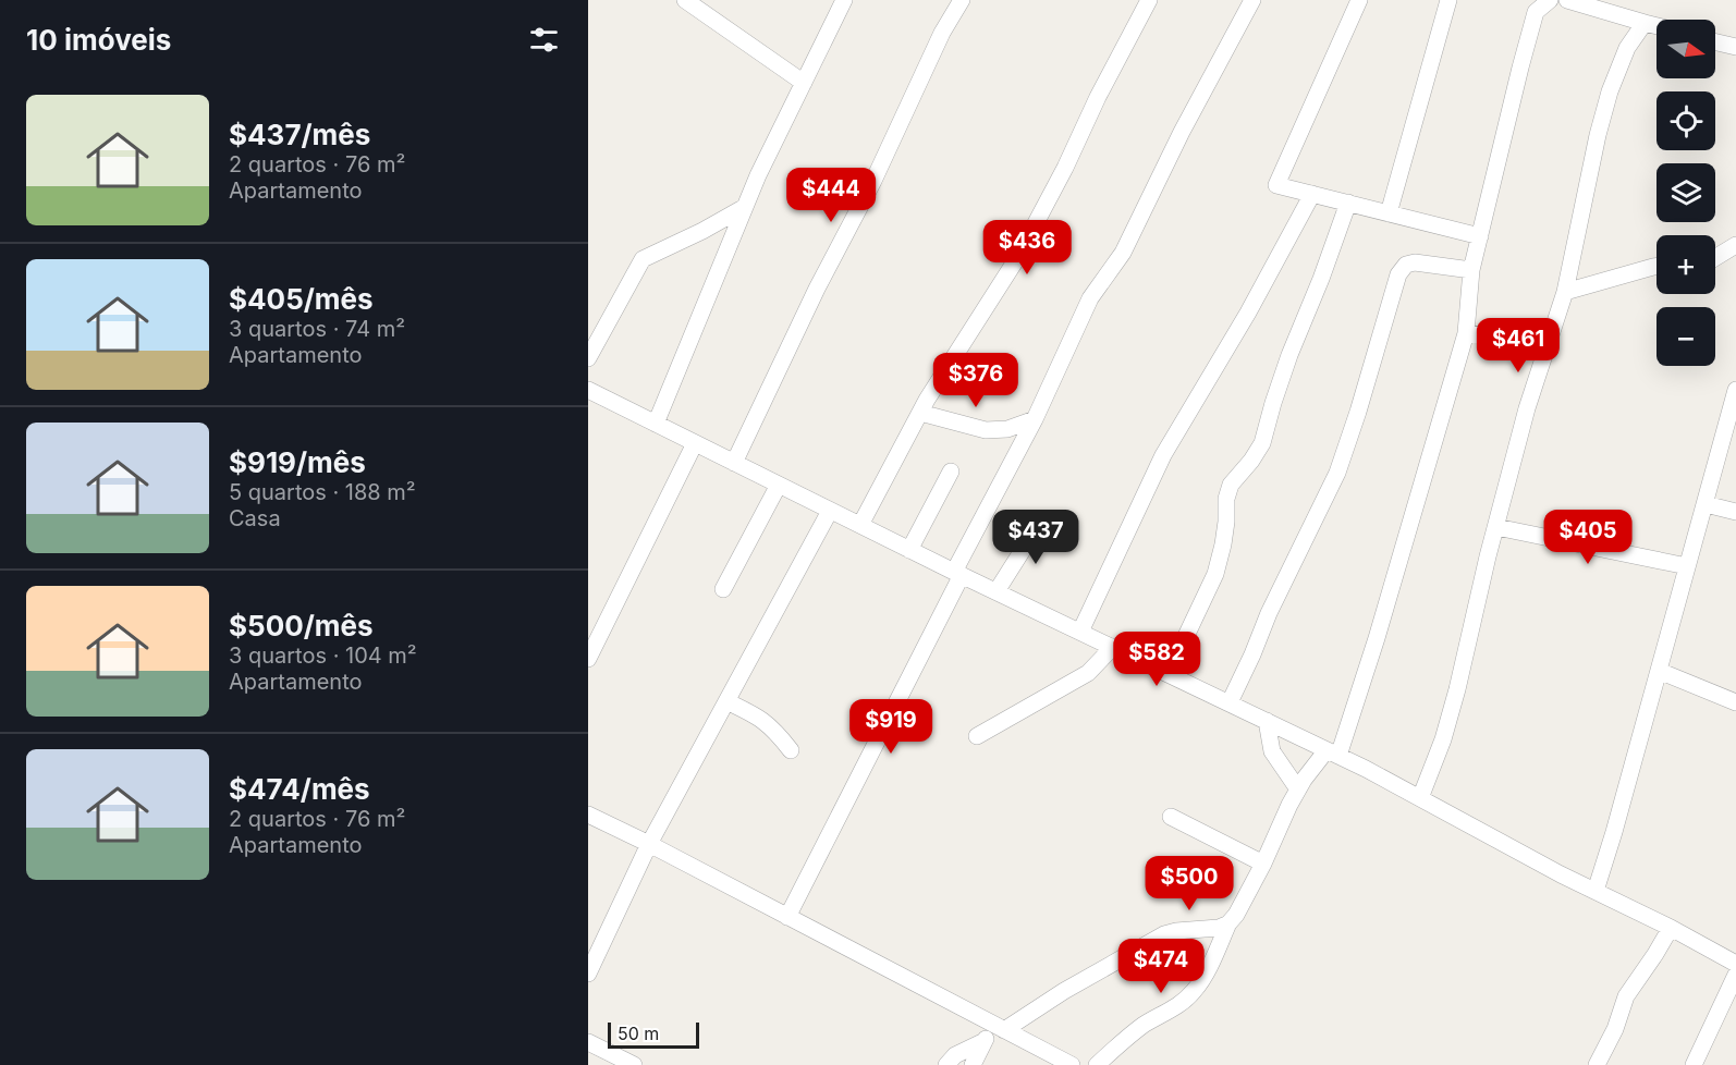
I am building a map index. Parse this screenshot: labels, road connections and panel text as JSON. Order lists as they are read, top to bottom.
{
  "scale_bar": "50 m",
  "north": "right",
  "page": {
    "heading": "10 imóveis",
    "map_buttons": ["+", "−"],
    "list": [
      {
        "name": "$437/mês",
        "note": "2 quartos · 76 m² · Apartamento"
      },
      {
        "name": "$405/mês",
        "note": "3 quartos · 74 m² · Apartamento"
      },
      {
        "name": "$919/mês",
        "note": "5 quartos · 188 m² · Casa"
      },
      {
        "name": "$500/mês",
        "note": "3 quartos · 104 m² · Apartamento"
      },
      {
        "name": "$474/mês",
        "note": "2 quartos · 76 m² · Apartamento"
      }
    ],
    "price": [
      "$444",
      "$436",
      "$461",
      "$376",
      "$437",
      "$405",
      "$582",
      "$919",
      "$500",
      "$474"
    ],
    "scale": "50 m"
  }
}
